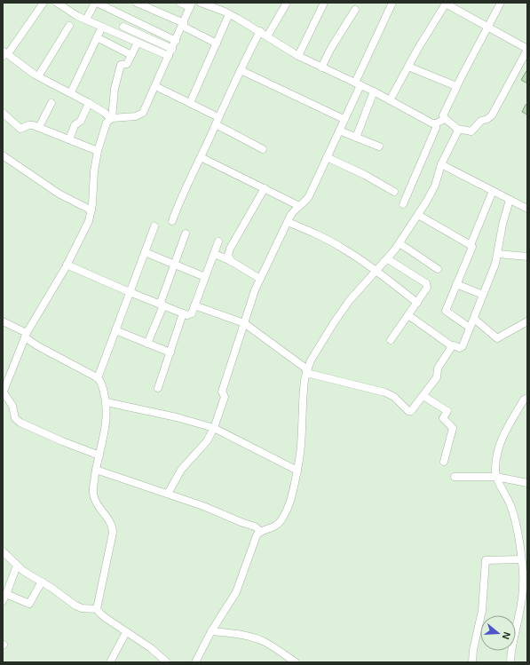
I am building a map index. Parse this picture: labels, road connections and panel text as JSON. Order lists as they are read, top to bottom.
{
  "north": "right"
}
